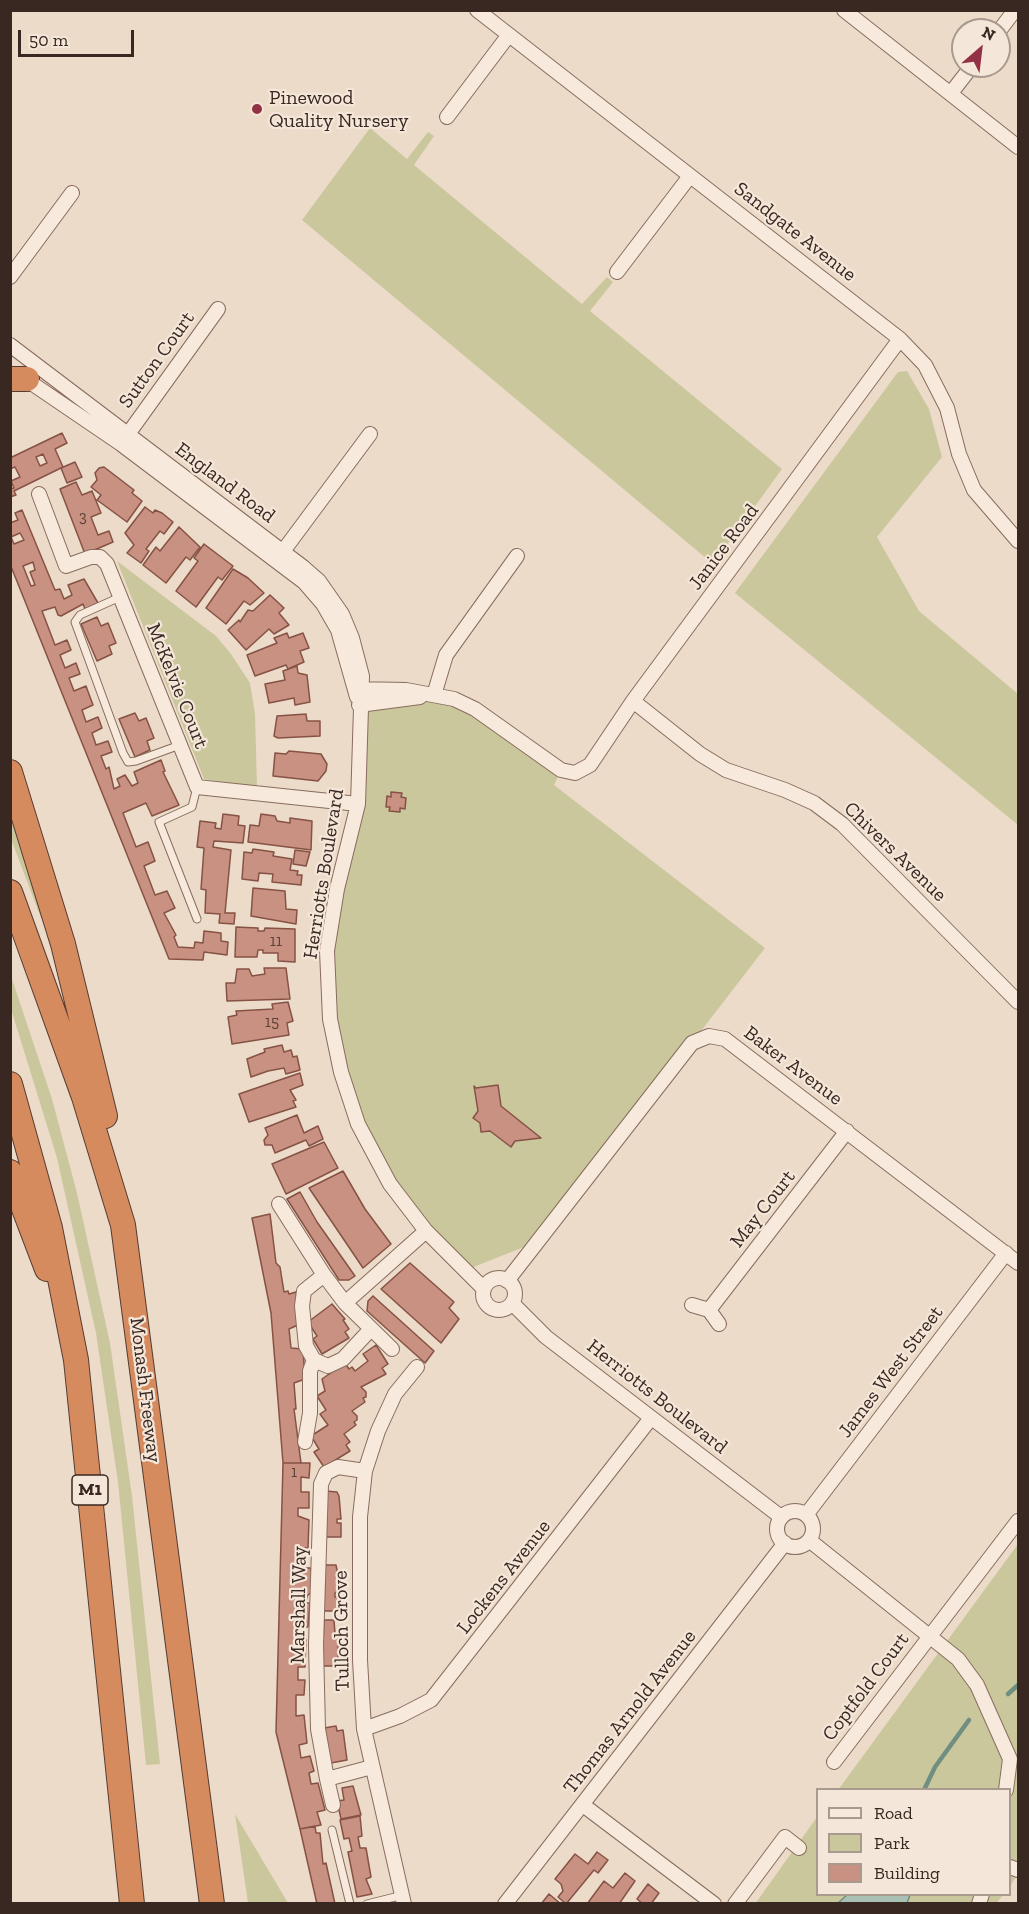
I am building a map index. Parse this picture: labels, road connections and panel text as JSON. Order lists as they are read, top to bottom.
{
  "streets": {
    "highway": ["Monash Freeway", "M1"],
    "street": [
      "Sandgate Avenue",
      "Sutton Court",
      "England Road",
      "Janice Road",
      "McKelvie Court",
      "Chivers Avenue",
      "Herriotts Boulevard",
      "Baker Avenue",
      "May Court",
      "James West Street",
      "Lockens Avenue",
      "Marshall Way",
      "Tulloch Grove",
      "Coptfold Court",
      "Thomas Arnold Avenue"
    ]
  },
  "crossings": [
    ["Sandgate Avenue", "Janice Road"],
    ["Sutton Court", "England Road"],
    ["England Road", "Herriotts Boulevard"],
    ["Janice Road", "Chivers Avenue"],
    ["Herriotts Boulevard", "Baker Avenue"],
    ["Herriotts Boulevard", "James West Street"],
    ["Herriotts Boulevard", "Lockens Avenue"],
    ["Herriotts Boulevard", "Thomas Arnold Avenue"],
    ["Baker Avenue", "May Court"],
    ["Baker Avenue", "James West Street"],
    ["James West Street", "Thomas Arnold Avenue"],
    ["Lockens Avenue", "Tulloch Grove"],
    ["Marshall Way", "Tulloch Grove"]
  ],
  "places": ["Pinewood Quality Nursery"],
  "house_numbers": [
    "3",
    "11",
    "15",
    "1"
  ],
  "legend": ["Road", "Park", "Building"],
  "scale_bar": "50 m",
  "north": "top right"
}
